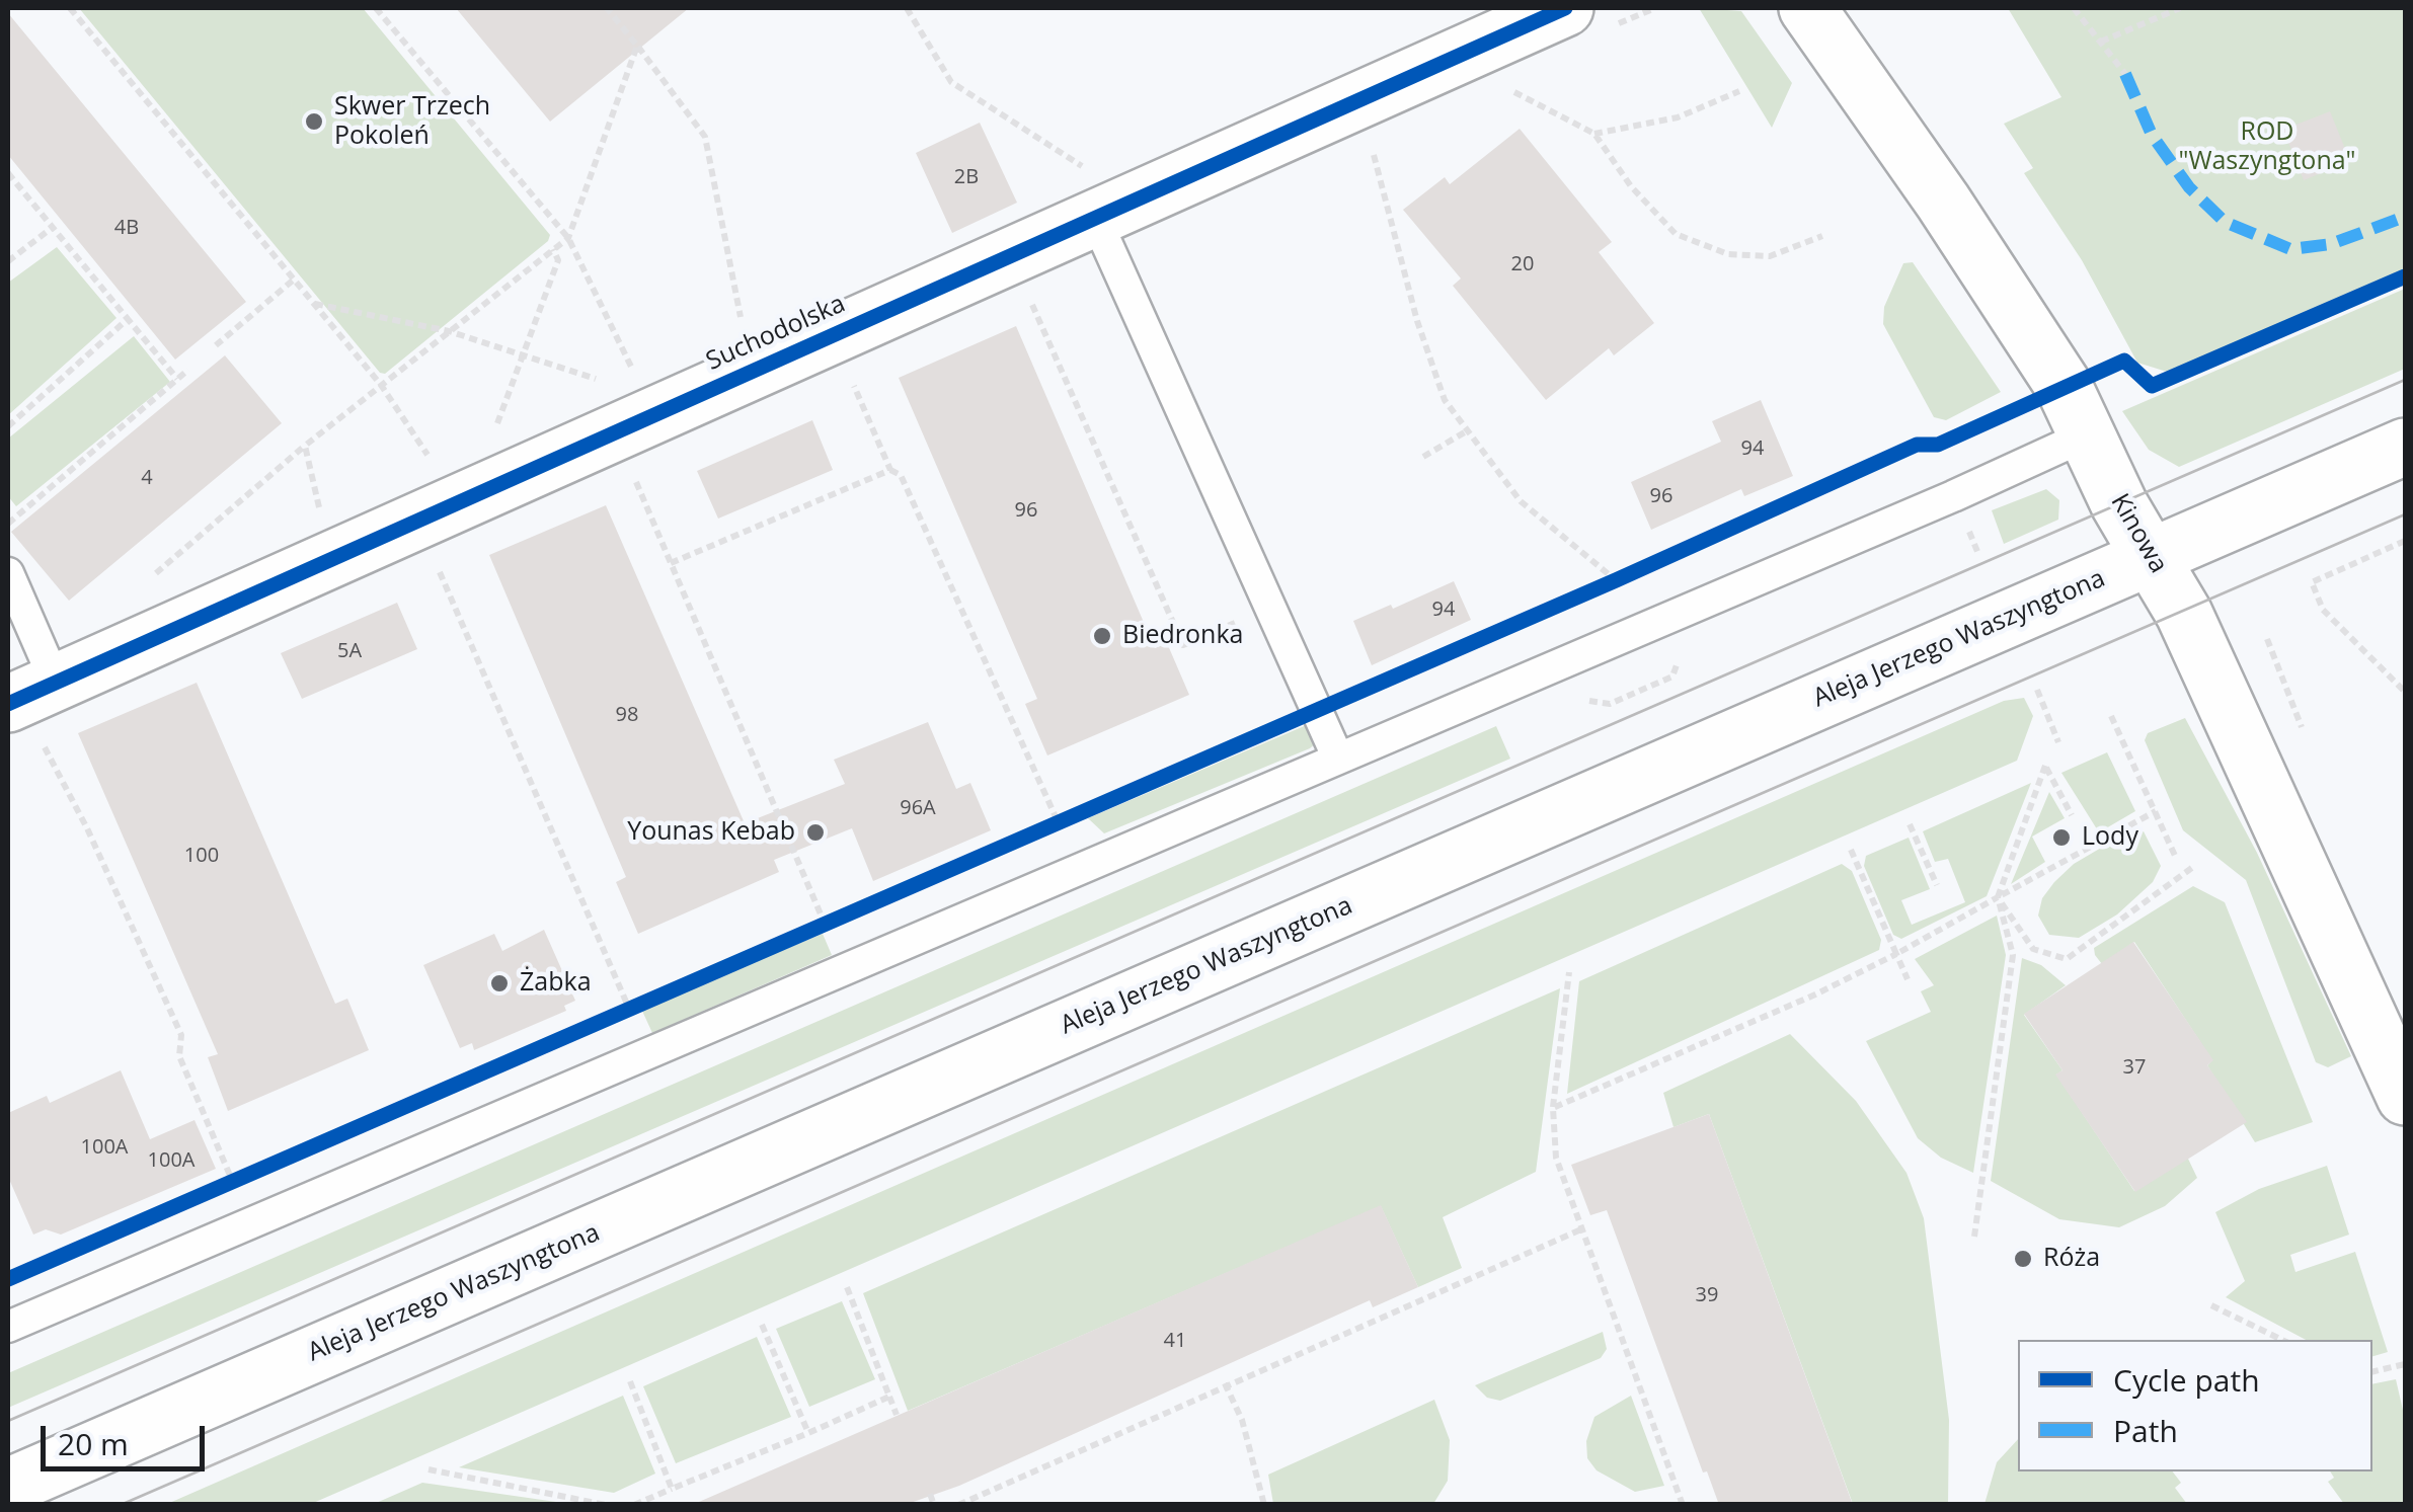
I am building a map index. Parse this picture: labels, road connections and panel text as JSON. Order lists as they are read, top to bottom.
{
  "streets": {
    "street": ["Suchodolska", "Kinowa", "Aleja Jerzego Waszyngtona"]
  },
  "crossings": [
    ["Kinowa", "Aleja Jerzego Waszyngtona"]
  ],
  "parks": ["ROD \"Waszyngtona\""],
  "places": [
    "Skwer Trzech Pokoleń",
    "Biedronka",
    "Younas Kebab",
    "Lody",
    "Żabka",
    "Róża"
  ],
  "house_numbers": [
    "2B",
    "4B",
    "20",
    "94",
    "4",
    "96",
    "96",
    "94",
    "5A",
    "98",
    "96A",
    "100",
    "37",
    "100A",
    "100A",
    "39",
    "41"
  ],
  "legend": ["Cycle path", "Path"],
  "scale_bar": "20 m"
}
